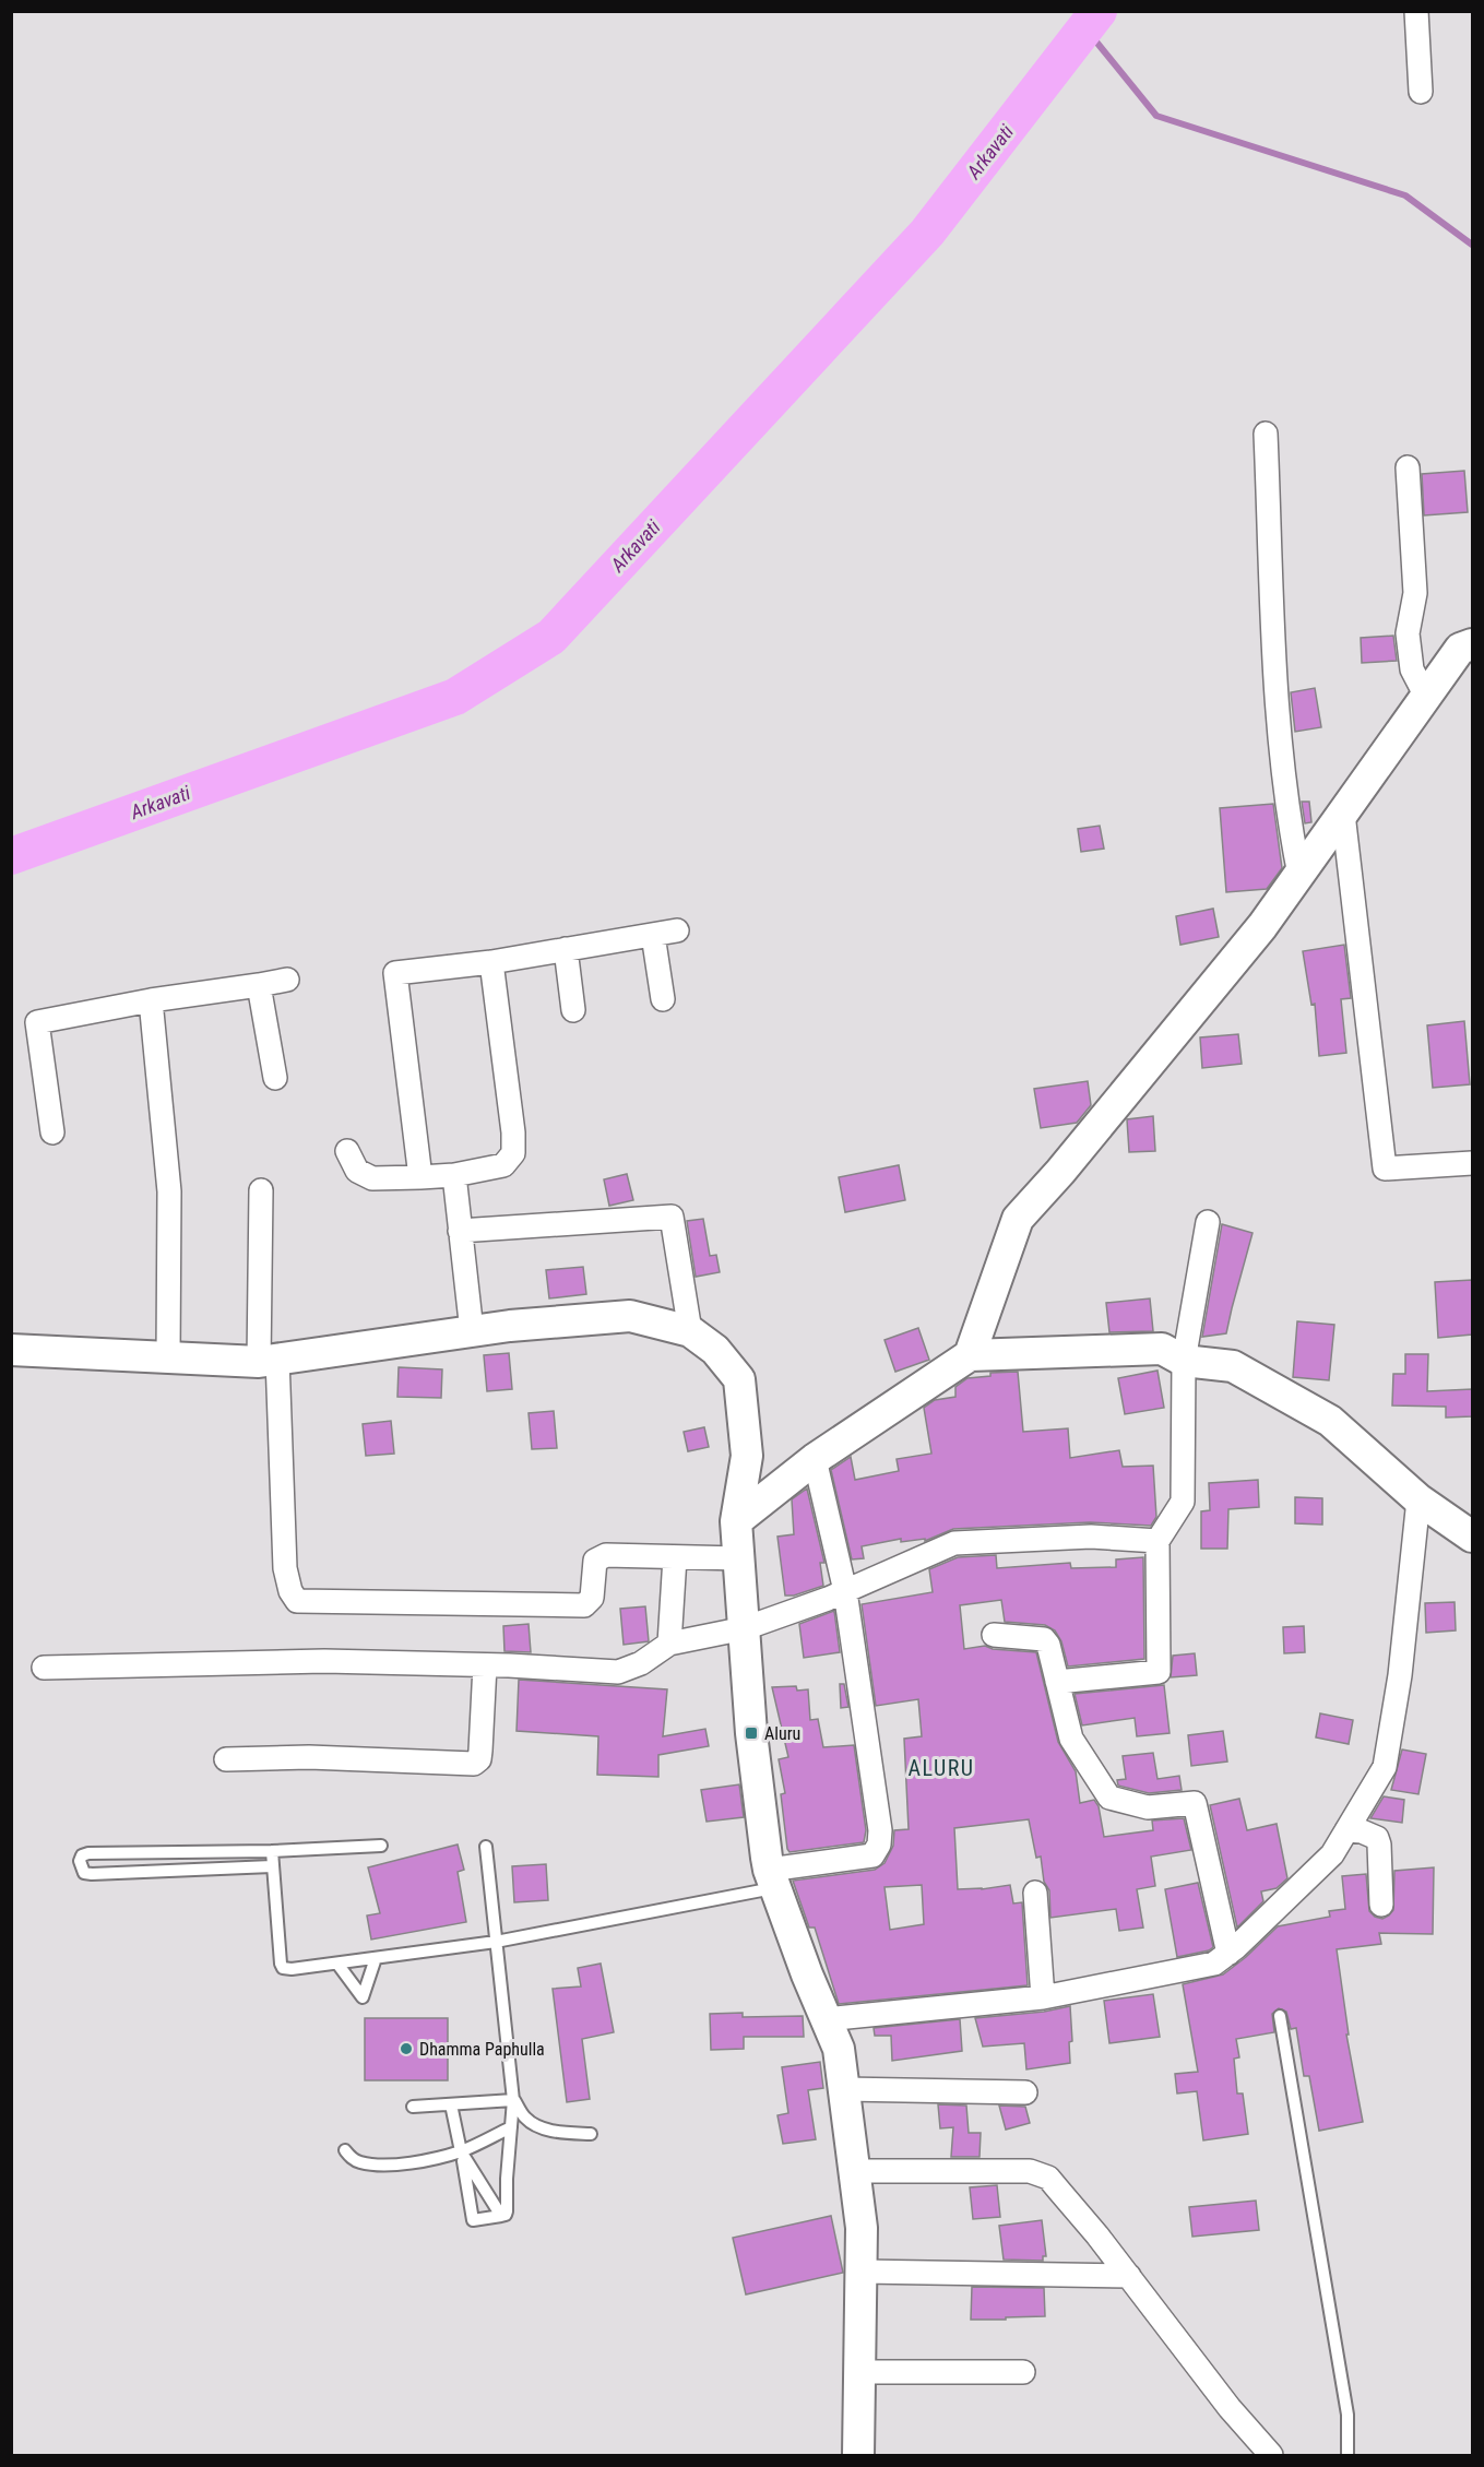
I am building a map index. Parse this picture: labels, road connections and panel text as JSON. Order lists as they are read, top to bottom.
{
  "districts": ["ALURU"],
  "water": ["Arkavati"],
  "places": {
    "transit": ["Aluru"],
    "other": ["Dhamma Paphulla"]
  }
}
